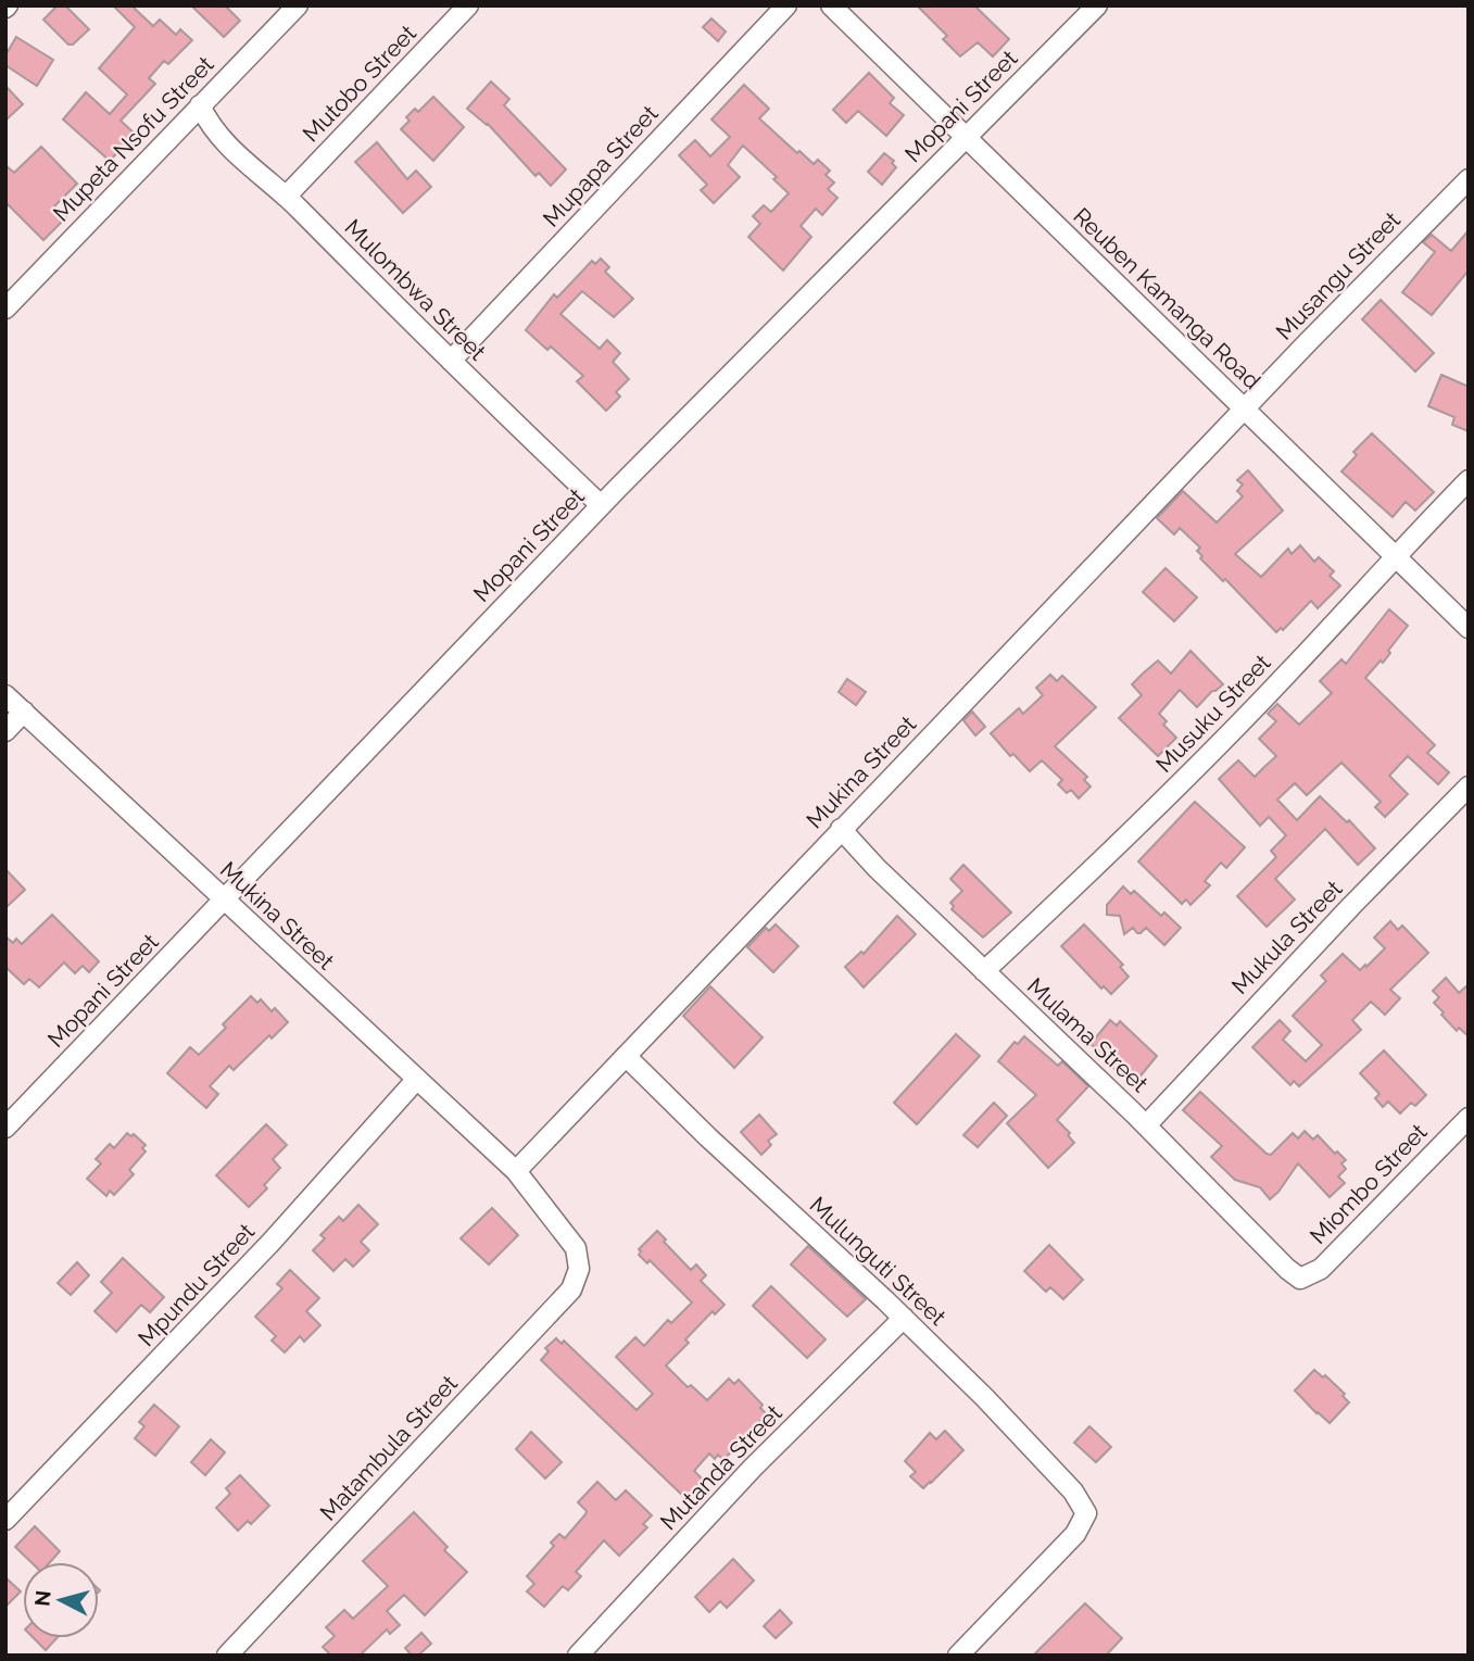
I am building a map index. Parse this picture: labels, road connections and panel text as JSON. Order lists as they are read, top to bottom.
{
  "streets": {
    "street": [
      "Mutobo Street",
      "Mopani Street",
      "Mupeta Nsofu Street",
      "Mupapa Street",
      "Musangu Street",
      "Mulombwa Street",
      "Reuben Kamanga Road",
      "Musuku Street",
      "Mukina Street",
      "Mukula Street",
      "Mulama Street",
      "Miombo Street",
      "Mulunguti Street",
      "Mpundu Street",
      "Matambula Street",
      "Mutanda Street"
    ]
  },
  "crossings": [
    ["Mutobo Street", "Mulombwa Street"],
    ["Mopani Street", "Mulombwa Street"],
    ["Mopani Street", "Reuben Kamanga Road"],
    ["Mopani Street", "Mukina Street"],
    ["Mupeta Nsofu Street", "Mulombwa Street"],
    ["Mupapa Street", "Mulombwa Street"],
    ["Musangu Street", "Reuben Kamanga Road"],
    ["Musangu Street", "Mukina Street"],
    ["Reuben Kamanga Road", "Musuku Street"],
    ["Reuben Kamanga Road", "Mukina Street"],
    ["Musuku Street", "Mulama Street"],
    ["Mukina Street", "Mulama Street"],
    ["Mukina Street", "Mulunguti Street"],
    ["Mukina Street", "Mpundu Street"],
    ["Mukina Street", "Matambula Street"],
    ["Mukula Street", "Mulama Street"],
    ["Mulama Street", "Miombo Street"],
    ["Mulunguti Street", "Mutanda Street"]
  ],
  "north": "left"
}
